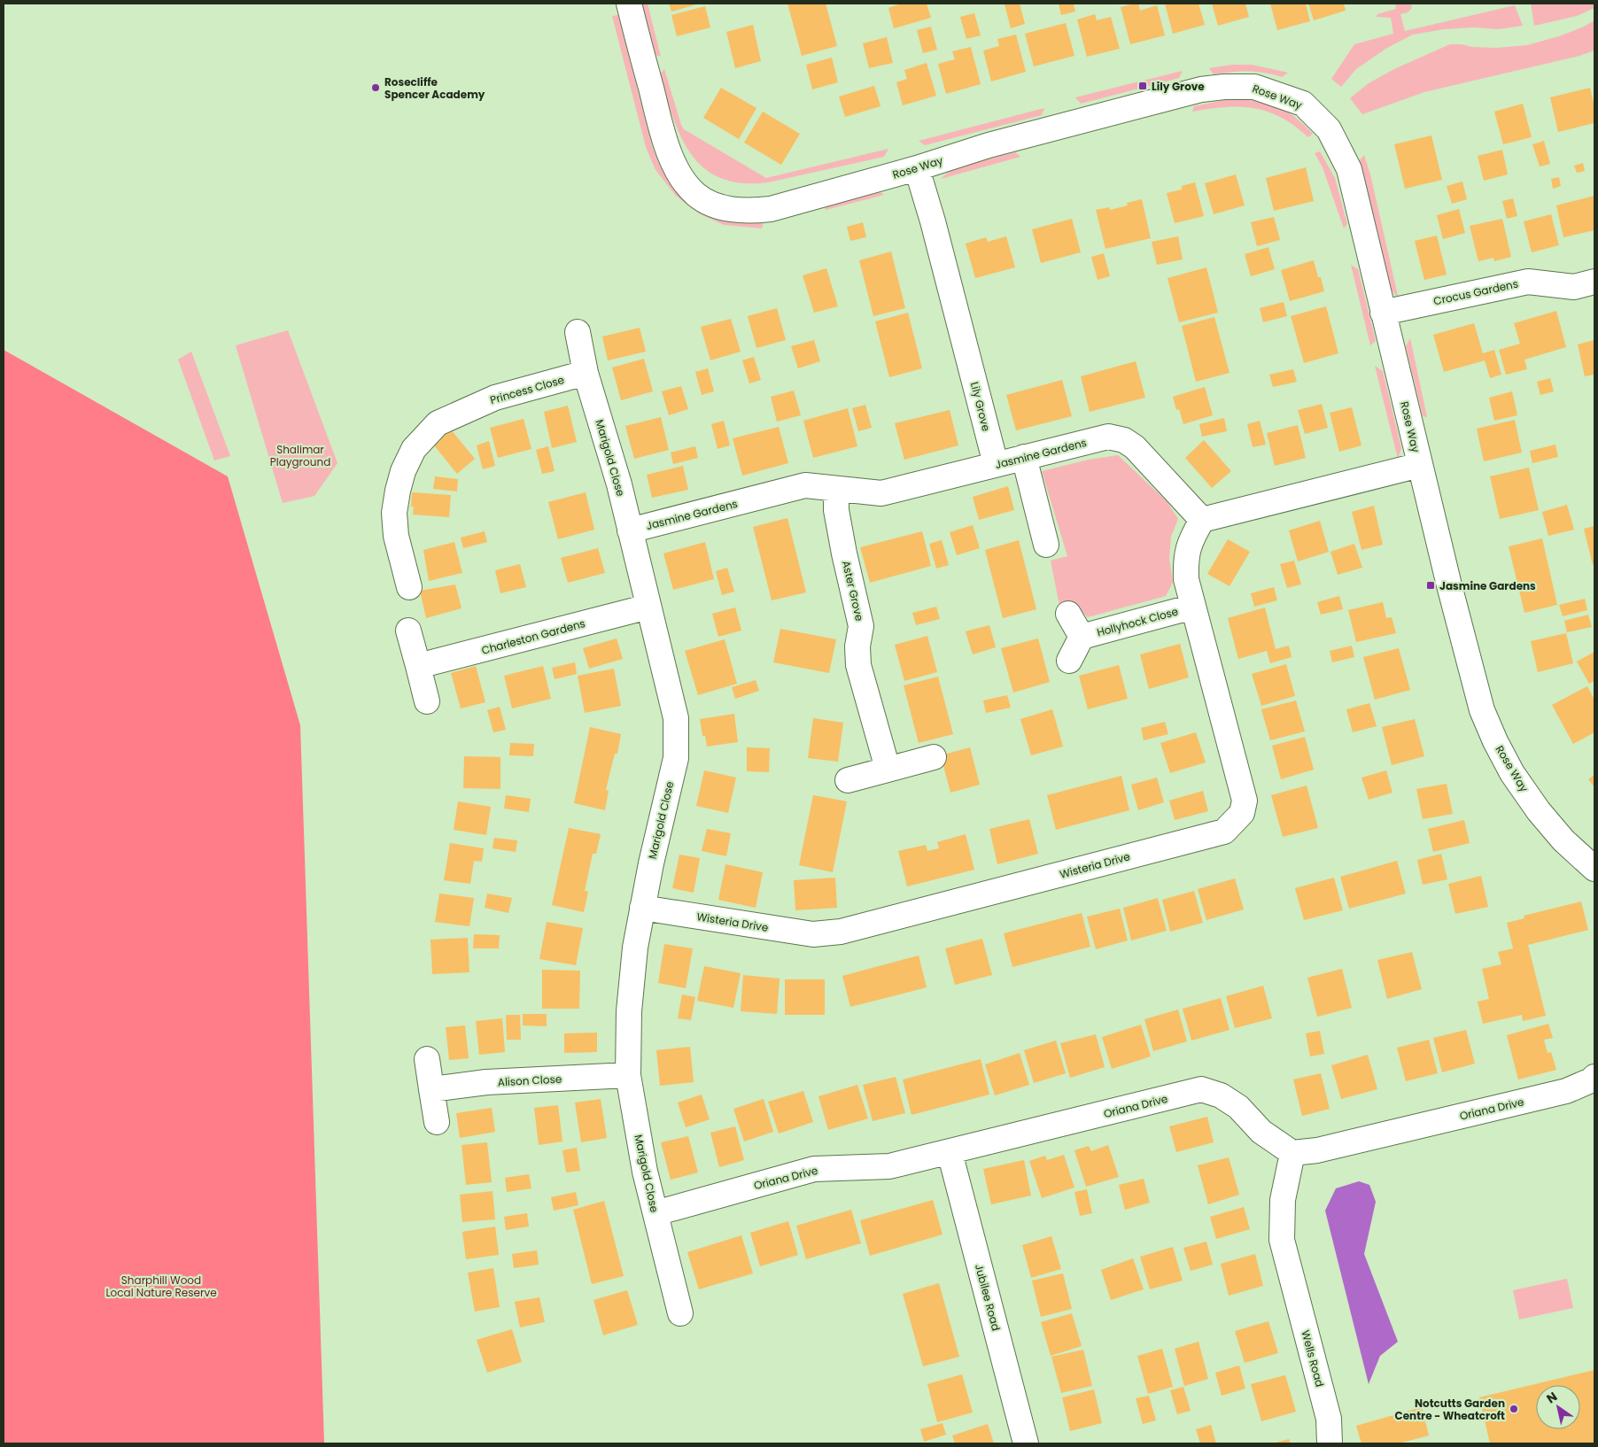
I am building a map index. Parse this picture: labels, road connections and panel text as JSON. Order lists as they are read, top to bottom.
{
  "streets": {
    "street": [
      "Rose Way",
      "Crocus Gardens",
      "Princess Close",
      "Lily Grove",
      "Jasmine Gardens",
      "Marigold Close",
      "Aster Grove",
      "Hollyhock Close",
      "Charleston Gardens",
      "Wisteria Drive",
      "Alison Close",
      "Oriana Drive",
      "Jubilee Road",
      "Wells Road"
    ]
  },
  "crossings": [
    ["Rose Way", "Crocus Gardens"],
    ["Rose Way", "Lily Grove"],
    ["Princess Close", "Marigold Close"],
    ["Lily Grove", "Jasmine Gardens"],
    ["Jasmine Gardens", "Marigold Close"],
    ["Jasmine Gardens", "Aster Grove"],
    ["Jasmine Gardens", "Wisteria Drive"],
    ["Marigold Close", "Charleston Gardens"],
    ["Marigold Close", "Wisteria Drive"],
    ["Marigold Close", "Alison Close"],
    ["Marigold Close", "Oriana Drive"],
    ["Hollyhock Close", "Wisteria Drive"],
    ["Oriana Drive", "Jubilee Road"],
    ["Oriana Drive", "Wells Road"]
  ],
  "parks": ["Shalimar Playground", "Sharphill Wood Local Nature Reserve"],
  "places": {
    "transit": ["Lily Grove", "Jasmine Gardens"],
    "other": ["Rosecliffe Spencer Academy", "Notcutts Garden Centre - Wheatcroft"]
  },
  "north": "top left"
}
